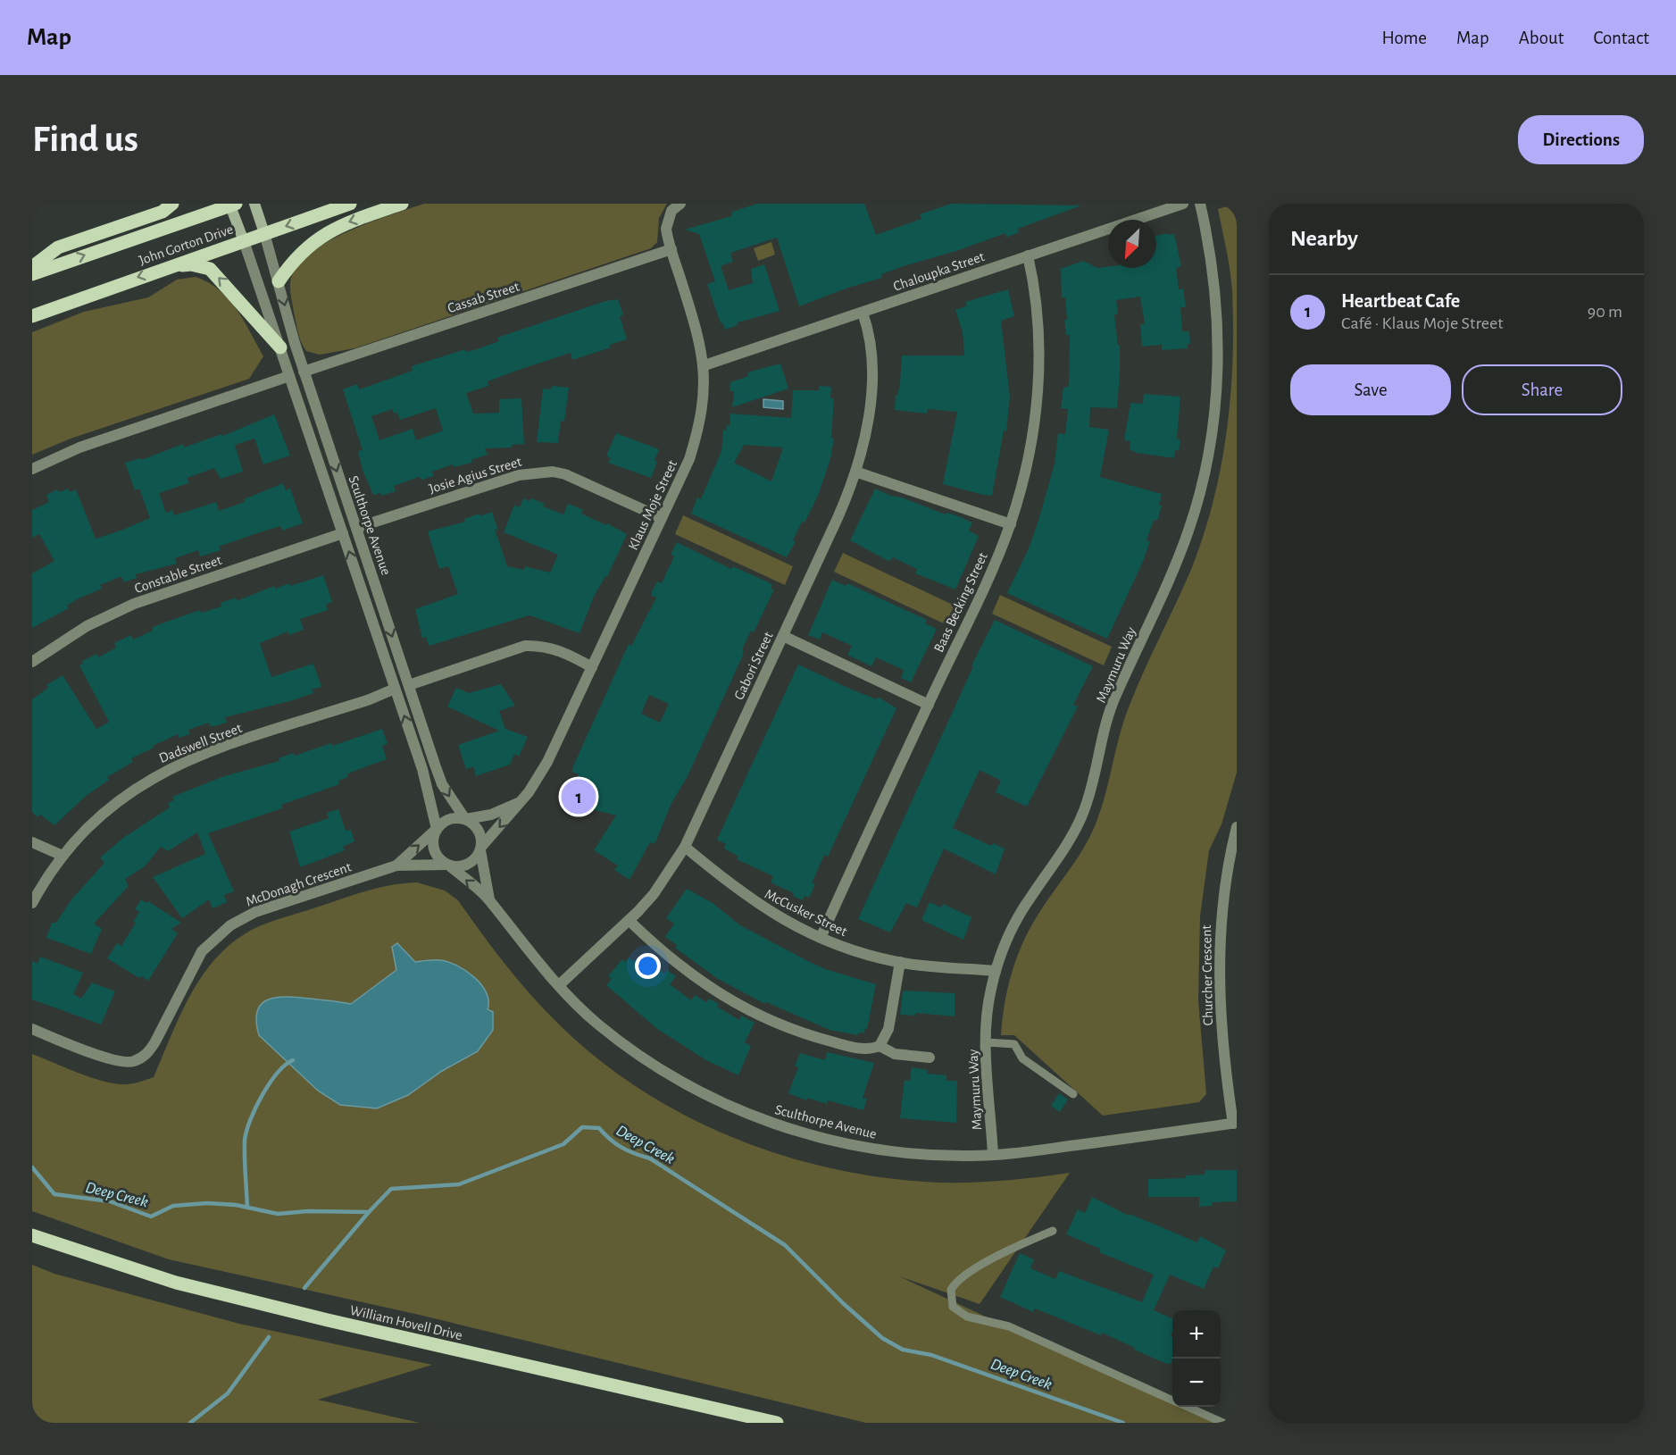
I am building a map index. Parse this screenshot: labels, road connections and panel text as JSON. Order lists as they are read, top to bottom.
{
  "streets": {
    "main road": ["John Gorton Drive", "William Hovell Drive"],
    "street": [
      "Chaloupka Street",
      "Cassab Street",
      "Josie Agius Street",
      "Klaus Moje Street",
      "Sculthorpe Avenue",
      "Constable Street",
      "Baas Becking Street",
      "Maymuru Way",
      "Gabori Street",
      "Dadswell Street",
      "McDonagh Crescent",
      "McCusker Street",
      "Churcher Crescent"
    ]
  },
  "crossings": [
    ["John Gorton Drive", "Sculthorpe Avenue"],
    ["Chaloupka Street", "Klaus Moje Street"],
    ["Chaloupka Street", "Baas Becking Street"],
    ["Chaloupka Street", "Gabori Street"],
    ["Cassab Street", "Klaus Moje Street"],
    ["Cassab Street", "Sculthorpe Avenue"],
    ["Josie Agius Street", "Klaus Moje Street"],
    ["Josie Agius Street", "Sculthorpe Avenue"],
    ["Klaus Moje Street", "Sculthorpe Avenue"],
    ["Klaus Moje Street", "McDonagh Crescent"],
    ["Sculthorpe Avenue", "Constable Street"],
    ["Sculthorpe Avenue", "Maymuru Way"],
    ["Sculthorpe Avenue", "Gabori Street"],
    ["Sculthorpe Avenue", "Dadswell Street"],
    ["Sculthorpe Avenue", "McDonagh Crescent"],
    ["Sculthorpe Avenue", "Churcher Crescent"],
    ["Baas Becking Street", "McCusker Street"],
    ["Maymuru Way", "McCusker Street"],
    ["Gabori Street", "McCusker Street"]
  ],
  "water": ["Deep Creek"],
  "north": "bottom left",
  "page": {
    "header": "Map",
    "nav": [
      "Home",
      "Map",
      "About",
      "Contact"
    ],
    "buttons": [
      "Directions",
      ["Save", "Share"]
    ],
    "title": "Find us",
    "heading": "Nearby",
    "list": [
      {
        "mark": "1",
        "name": "Heartbeat Cafe",
        "note": "Café · Klaus Moje Street",
        "value": "90 m"
      }
    ],
    "pins": "1",
    "map_buttons": ["+", "−"]
  }
}
